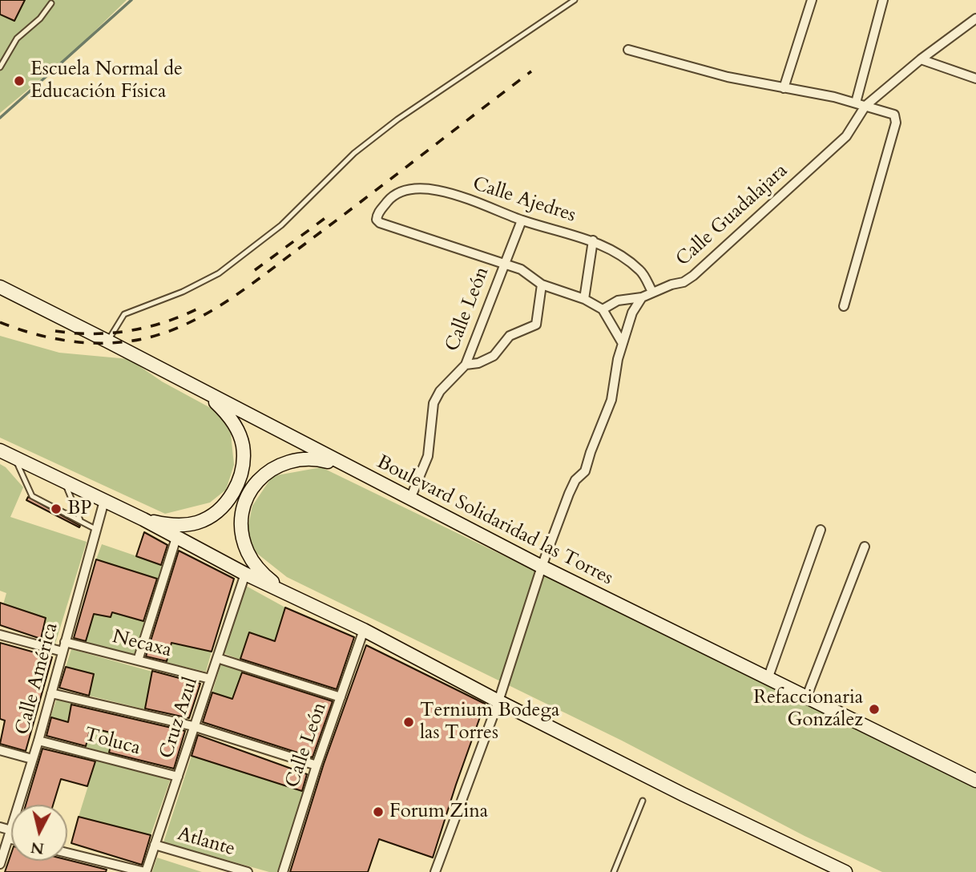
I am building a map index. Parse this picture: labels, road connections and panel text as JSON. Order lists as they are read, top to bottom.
{
  "streets": {
    "main road": ["Boulevard Solidaridad las Torres"],
    "street": [
      "Calle Ajedres",
      "Calle Guadalajara",
      "Calle León",
      "Necaxa",
      "Calle América",
      "Cruz Azul",
      "Toluca",
      "Atlante"
    ]
  },
  "crossings": [
    ["Calle Ajedres", "Calle Guadalajara"],
    ["Calle Ajedres", "Calle León"],
    ["Calle León", "Boulevard Solidaridad las Torres"],
    ["Necaxa", "Calle América"],
    ["Necaxa", "Cruz Azul"],
    ["Calle América", "Toluca"],
    ["Cruz Azul", "Toluca"],
    ["Cruz Azul", "Atlante"]
  ],
  "places": [
    "Escuela Normal de Educación Física",
    "BP",
    "Refaccionaria González",
    "Ternium Bodega las Torres",
    "Forum Zina"
  ],
  "north": "bottom"
}
